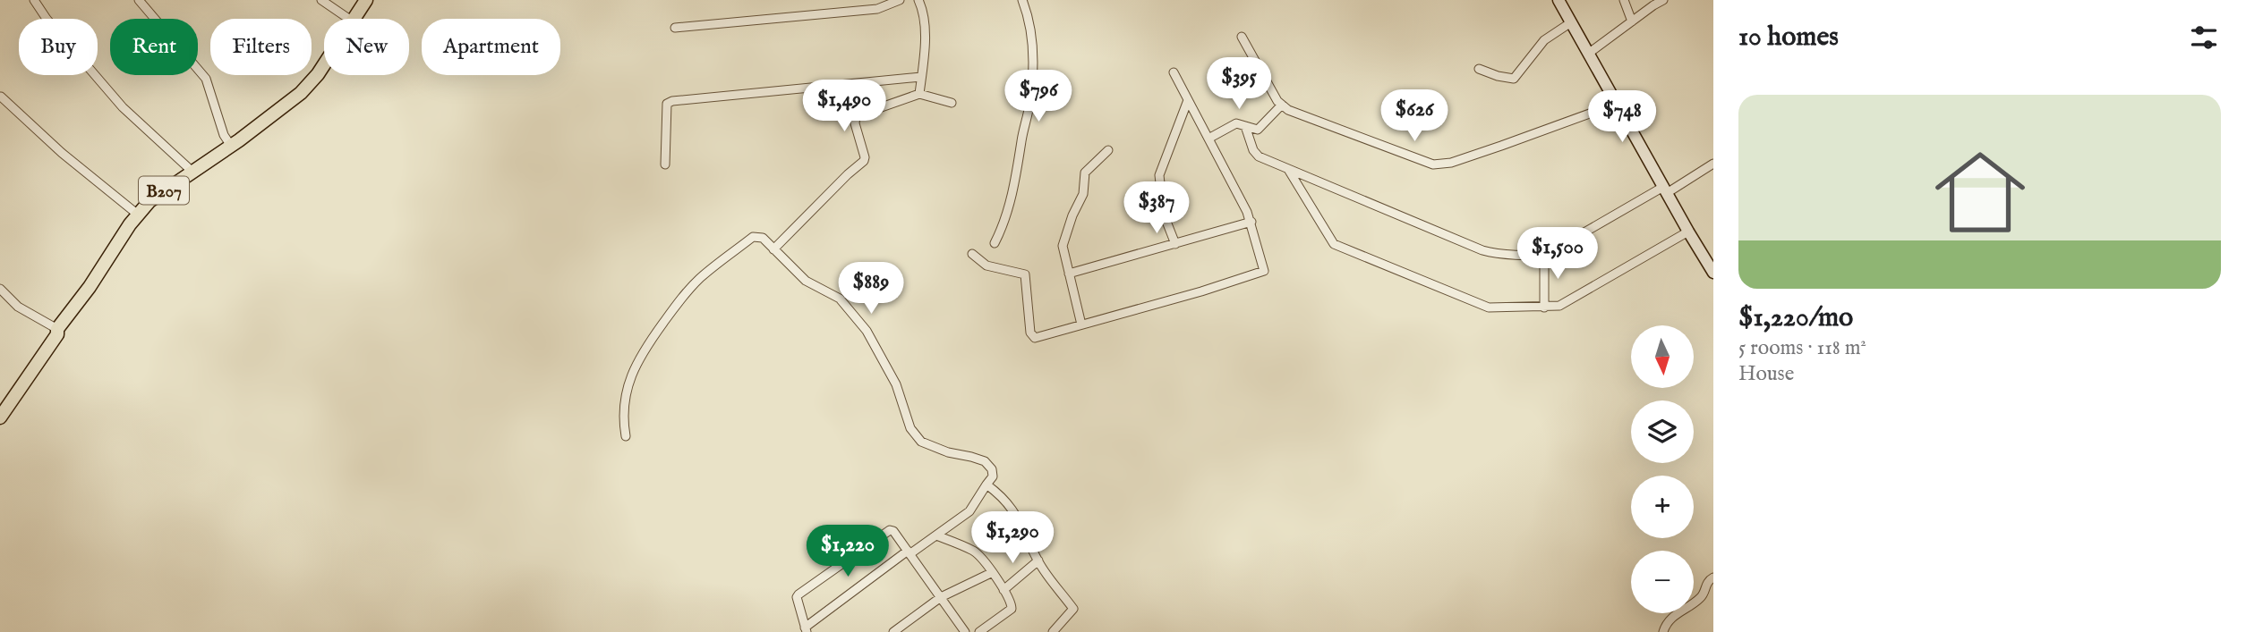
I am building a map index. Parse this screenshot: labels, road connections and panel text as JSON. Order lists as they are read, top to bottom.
{
  "streets": {
    "main road": ["B207"]
  },
  "north": "bottom",
  "page": {
    "heading": "10 homes",
    "chip": [
      "Buy",
      "Rent",
      "Filters",
      "New",
      "Apartment"
    ],
    "price": [
      "$395",
      "$796",
      "$1,490",
      "$626",
      "$748",
      "$387",
      "$1,500",
      "$889",
      "$1,290",
      "$1,220"
    ],
    "list": [
      {
        "name": "$1,220/mo",
        "note": "5 rooms · 118 m² · House"
      }
    ],
    "map_buttons": ["+", "−"]
  }
}
